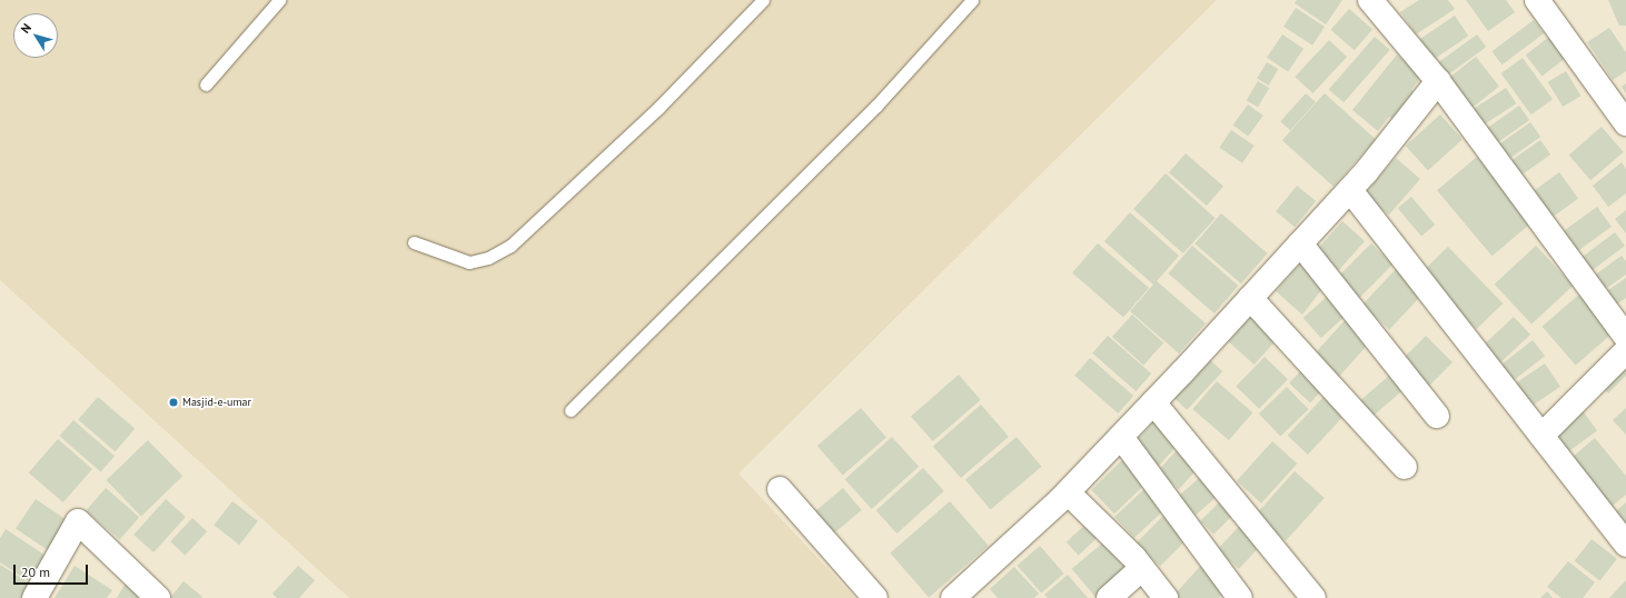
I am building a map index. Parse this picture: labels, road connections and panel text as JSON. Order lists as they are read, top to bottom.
{
  "places": ["Masjid-e-umar"],
  "scale_bar": "20 m",
  "north": "top left"
}
